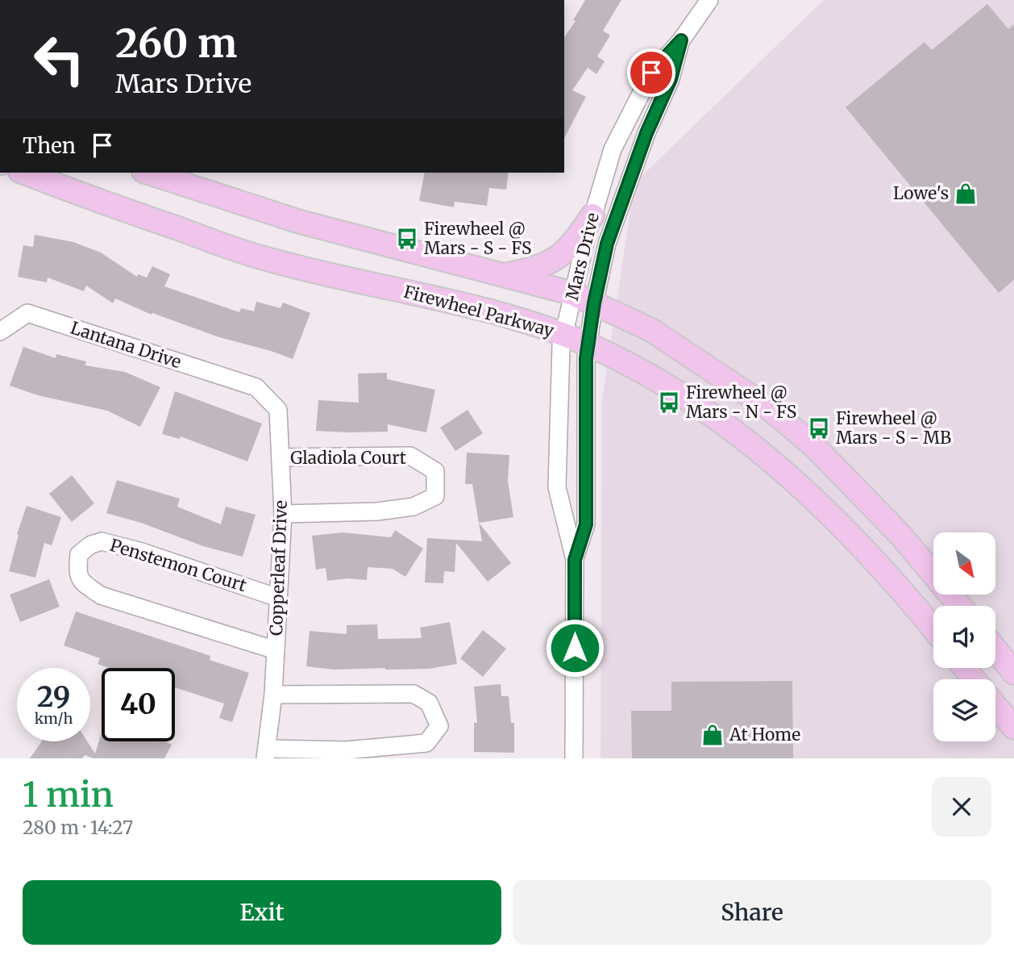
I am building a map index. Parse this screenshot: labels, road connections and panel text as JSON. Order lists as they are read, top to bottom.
{
  "streets": {
    "main road": ["Firewheel Parkway"],
    "street": [
      "Mars Drive",
      "Lantana Drive",
      "Gladiola Court",
      "Penstemon Court",
      "Copperleaf Drive"
    ]
  },
  "crossings": [
    ["Mars Drive", "Firewheel Parkway"],
    ["Lantana Drive", "Copperleaf Drive"],
    ["Gladiola Court", "Copperleaf Drive"],
    ["Penstemon Court", "Copperleaf Drive"]
  ],
  "places": {
    "shop": ["Lowe's", "At Home"],
    "bus stop": ["Firewheel @ Mars - S - FS", "Firewheel @ Mars - N - FS", "Firewheel @ Mars - S - MB"]
  },
  "north": "bottom right",
  "page": {
    "turn": ["260 m", "Mars Drive"],
    "then": "Then",
    "speed": "29 km/h",
    "limit": "40",
    "heading": ["1 min", "280 m · 14:27"],
    "buttons": ["Exit", "Share"]
  }
}
